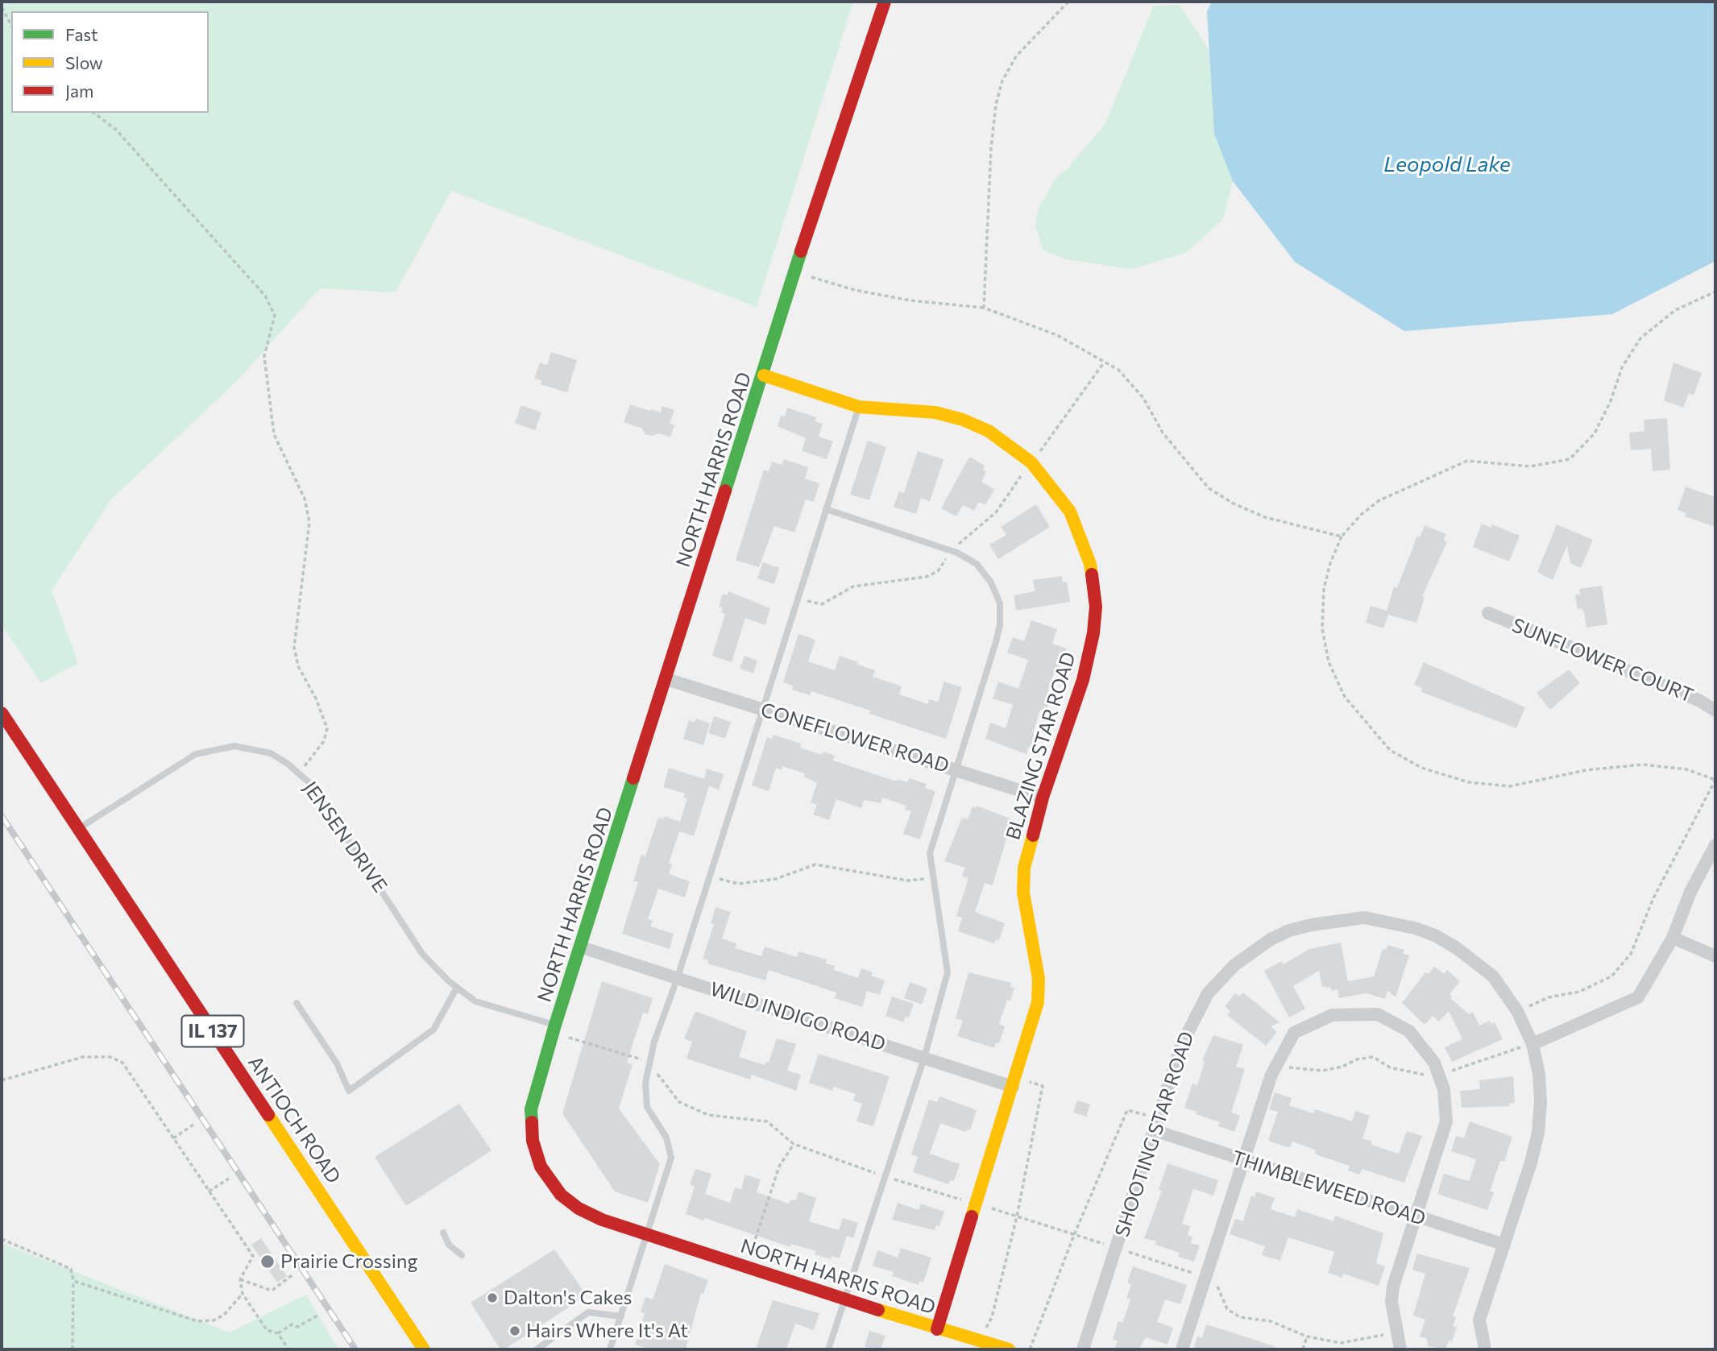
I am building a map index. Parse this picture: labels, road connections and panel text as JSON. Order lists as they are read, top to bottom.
{
  "streets": {
    "street": [
      "NORTH HARRIS ROAD",
      "SUNFLOWER COURT",
      "CONEFLOWER ROAD",
      "BLAZING STAR ROAD",
      "WILD INDIGO ROAD",
      "IL 137",
      "ANTIOCH ROAD",
      "SHOOTING STAR ROAD",
      "THIMBLEWEED ROAD"
    ],
    "lane": ["JENSEN DRIVE"]
  },
  "crossings": [
    ["NORTH HARRIS ROAD", "CONEFLOWER ROAD"],
    ["NORTH HARRIS ROAD", "BLAZING STAR ROAD"],
    ["NORTH HARRIS ROAD", "JENSEN DRIVE"],
    ["NORTH HARRIS ROAD", "WILD INDIGO ROAD"],
    ["CONEFLOWER ROAD", "BLAZING STAR ROAD"],
    ["BLAZING STAR ROAD", "WILD INDIGO ROAD"],
    ["JENSEN DRIVE", "ANTIOCH ROAD"],
    ["SHOOTING STAR ROAD", "THIMBLEWEED ROAD"]
  ],
  "water": ["Leopold Lake"],
  "places": ["Prairie Crossing", "Dalton's Cakes", "Hairs Where It's At"],
  "legend": ["Fast", "Slow", "Jam"]
}
